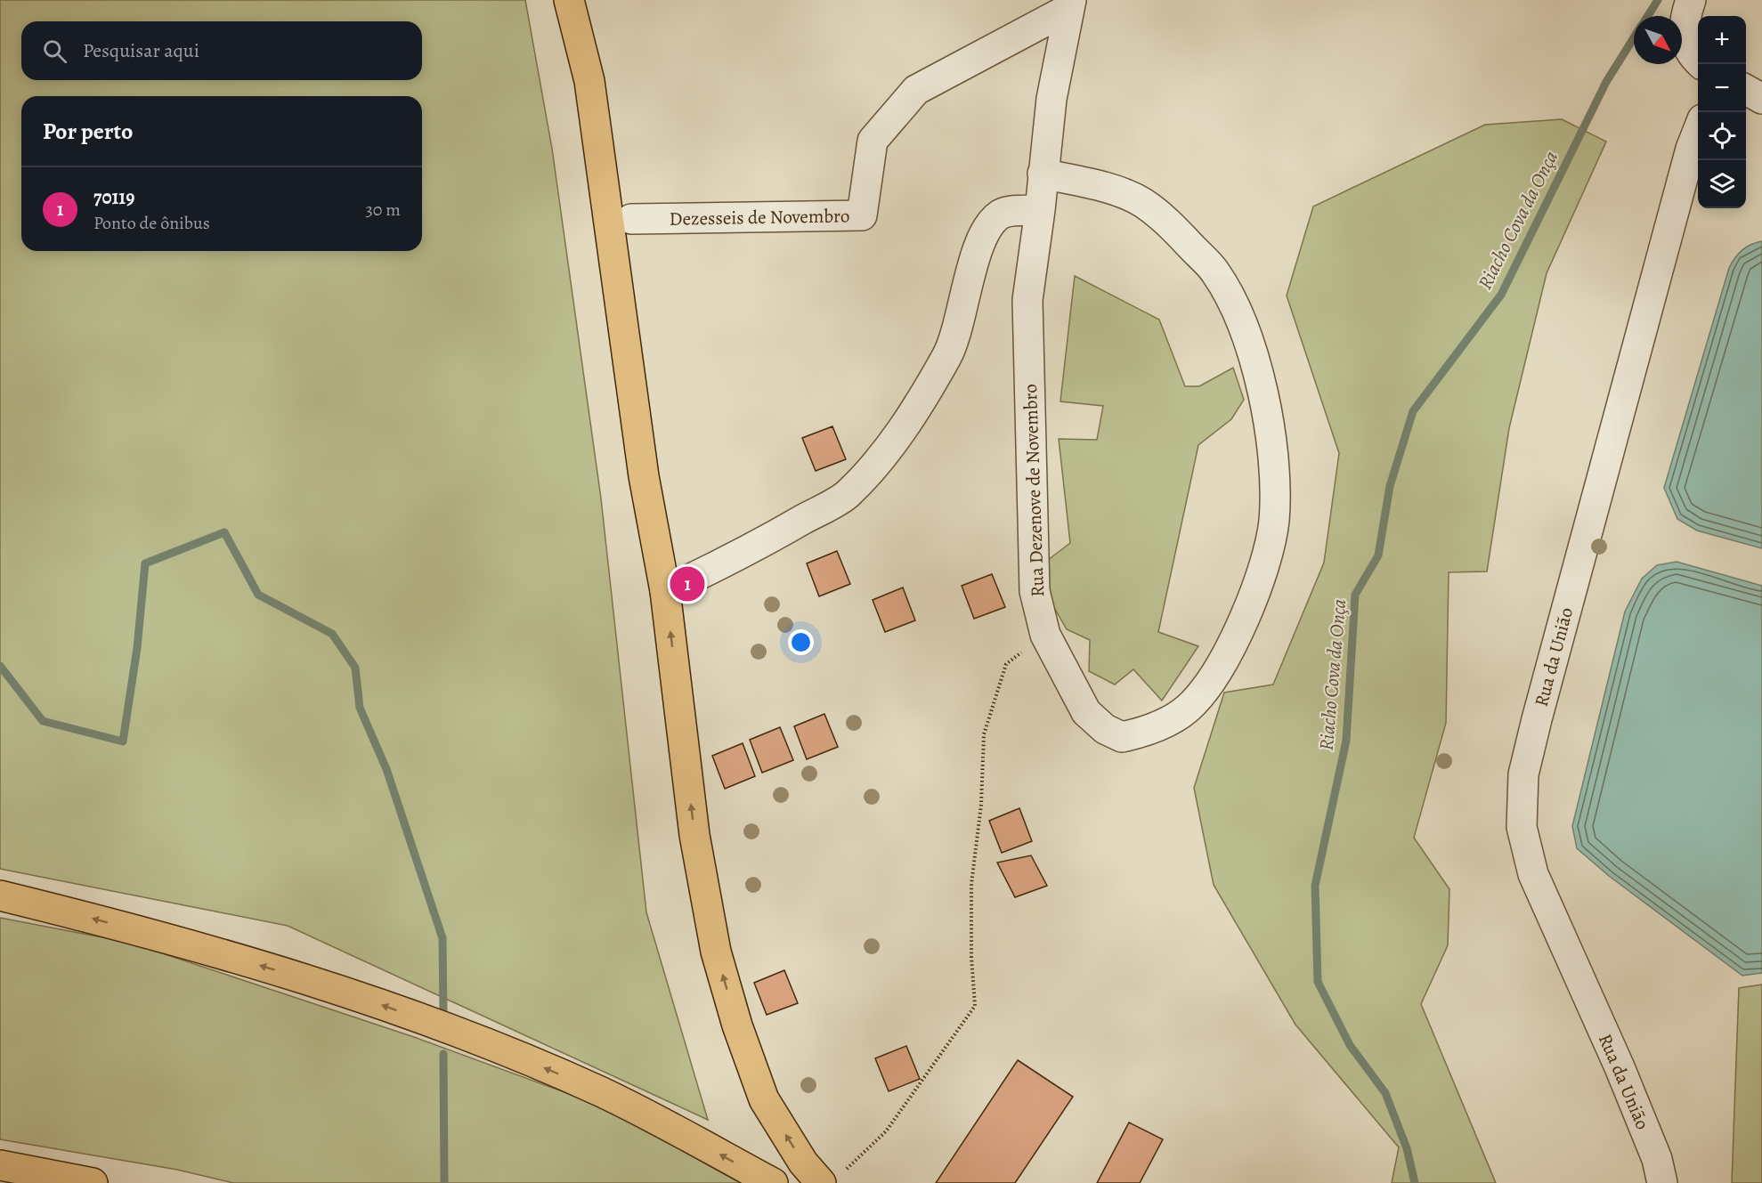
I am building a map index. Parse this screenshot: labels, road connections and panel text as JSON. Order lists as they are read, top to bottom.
{
  "streets": {
    "street": ["Dezesseis de Novembro", "Rua Dezenove de Novembro", "Rua da União"]
  },
  "crossings": [
    ["Dezesseis de Novembro", "Rua Dezenove de Novembro"]
  ],
  "water": ["Riacho Cova da Onça"],
  "north": "bottom right",
  "page": {
    "map_buttons": ["+", "−"],
    "search": "Pesquisar aqui",
    "heading": "Por perto",
    "list": [
      {
        "mark": "1",
        "name": "70119",
        "note": "Ponto de ônibus",
        "value": "30 m"
      }
    ],
    "pins": "1"
  }
}
